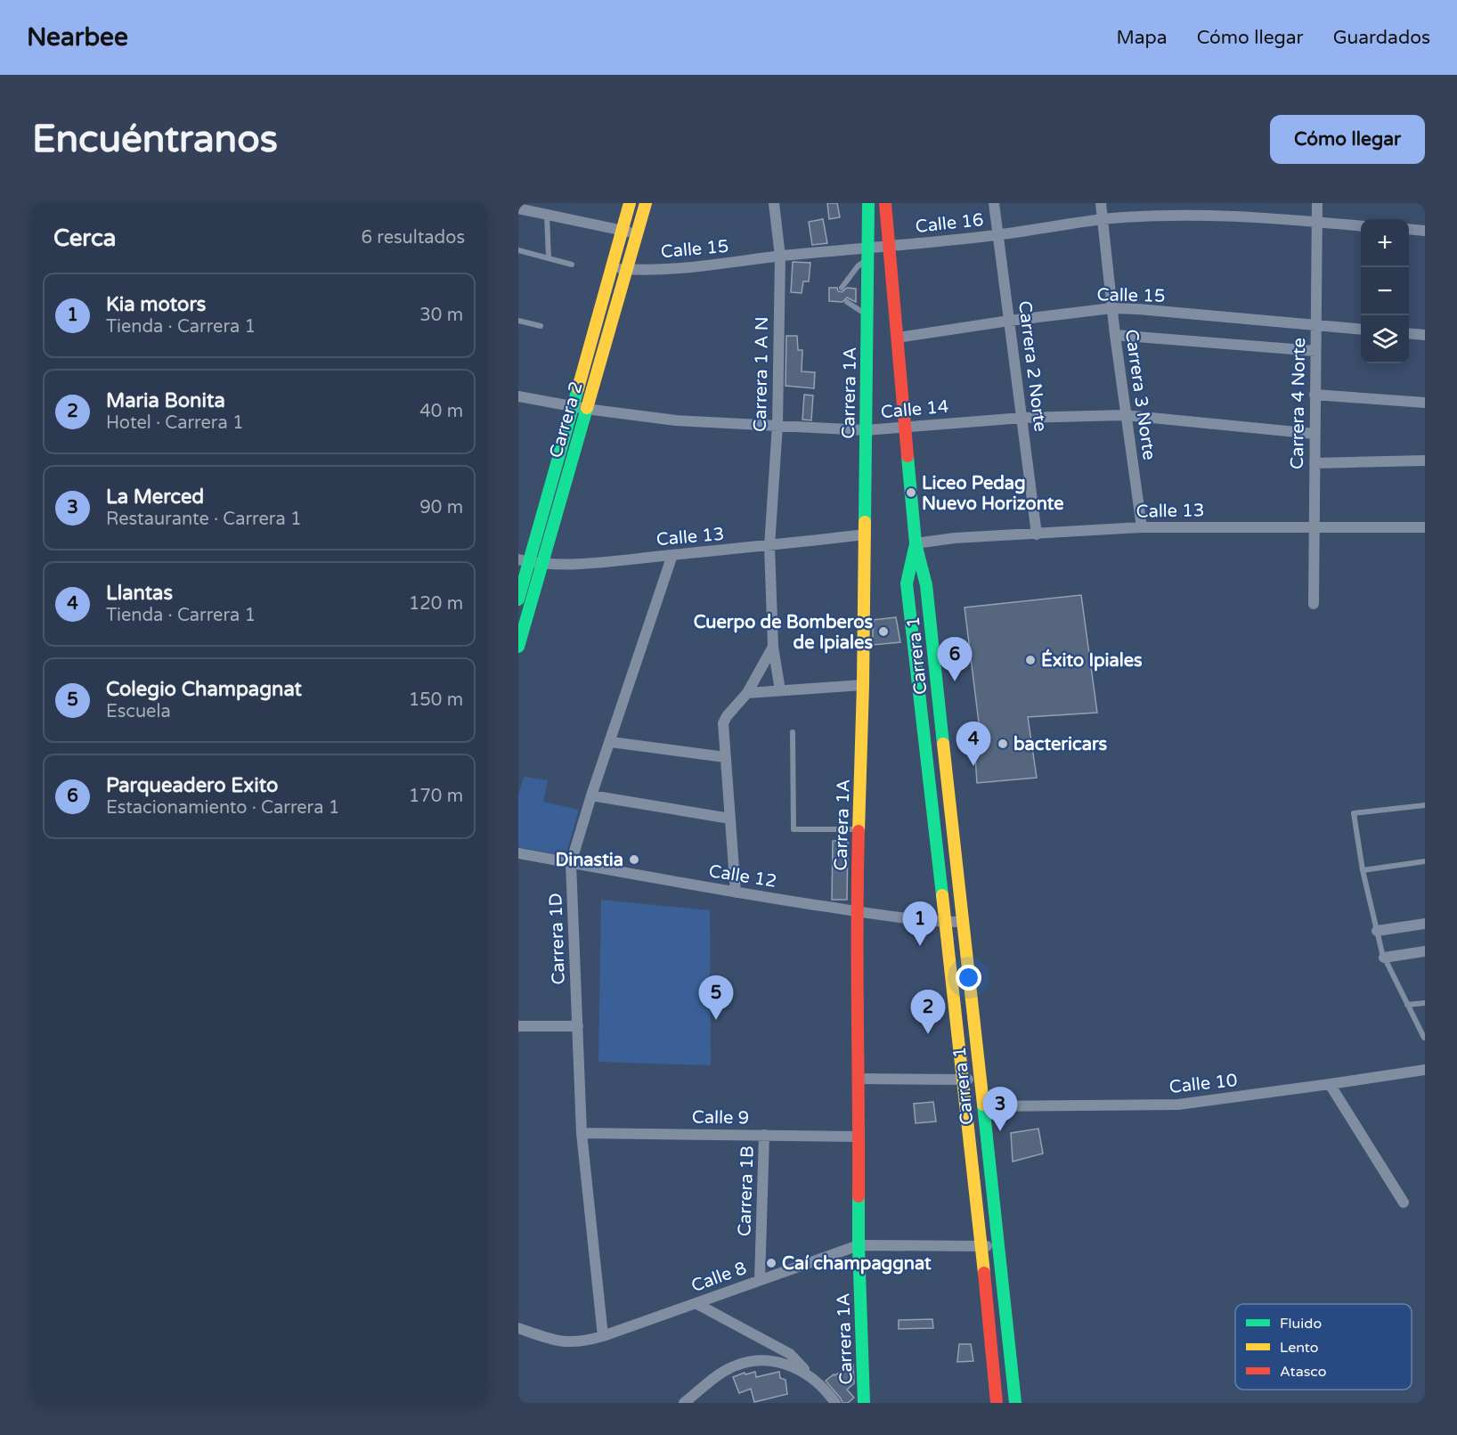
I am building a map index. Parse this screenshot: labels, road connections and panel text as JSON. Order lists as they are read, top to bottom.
{
  "streets": {
    "main road": ["Carrera 1A", "Carrera 2", "Carrera 1"],
    "street": [
      "Calle 16",
      "Calle 15",
      "Carrera 2 Norte",
      "Carrera 1 A N",
      "Carrera 3 Norte",
      "Carrera 4 Norte",
      "Calle 14",
      "Calle 13",
      "Calle 12",
      "Carrera 1D",
      "Calle 10",
      "Calle 9",
      "Carrera 1B",
      "Calle 8"
    ]
  },
  "crossings": [
    ["Calle 16", "Calle 15"],
    ["Calle 16", "Carrera 2 Norte"],
    ["Calle 16", "Carrera 1A"],
    ["Calle 16", "Carrera 3 Norte"],
    ["Calle 16", "Carrera 4 Norte"],
    ["Calle 16", "Carrera 1"],
    ["Calle 15", "Carrera 2 Norte"],
    ["Calle 15", "Carrera 1 A N"],
    ["Calle 15", "Carrera 1A"],
    ["Calle 15", "Carrera 3 Norte"],
    ["Calle 15", "Carrera 4 Norte"],
    ["Calle 15", "Carrera 2"],
    ["Calle 15", "Carrera 1"],
    ["Carrera 2 Norte", "Calle 14"],
    ["Carrera 2 Norte", "Calle 13"],
    ["Carrera 1 A N", "Calle 14"],
    ["Carrera 1 A N", "Calle 13"],
    ["Carrera 1A", "Calle 14"],
    ["Carrera 1A", "Calle 13"],
    ["Carrera 1A", "Calle 12"],
    ["Carrera 1A", "Calle 9"],
    ["Carrera 1A", "Calle 8"],
    ["Carrera 3 Norte", "Calle 14"],
    ["Carrera 3 Norte", "Calle 13"],
    ["Carrera 4 Norte", "Calle 14"],
    ["Carrera 4 Norte", "Calle 13"],
    ["Calle 14", "Carrera 2"],
    ["Calle 14", "Carrera 1"],
    ["Carrera 2", "Calle 13"],
    ["Calle 13", "Carrera 1"],
    ["Calle 13", "Carrera 1D"],
    ["Carrera 1", "Calle 12"],
    ["Carrera 1", "Calle 10"],
    ["Carrera 1", "Calle 8"],
    ["Calle 12", "Carrera 1D"],
    ["Carrera 1D", "Calle 9"],
    ["Carrera 1D", "Calle 8"],
    ["Calle 9", "Carrera 1B"],
    ["Carrera 1B", "Calle 8"]
  ],
  "places": [
    "Liceo Pedag Nuevo Horizonte",
    "Cuerpo de Bomberos de Ipiales",
    "Éxito Ipiales",
    "bactericars",
    "Dinastia",
    "Caí champaggnat"
  ],
  "legend": ["Fluido", "Lento", "Atasco"],
  "page": {
    "header": "Nearbee",
    "nav": ["Mapa", "Cómo llegar", "Guardados"],
    "buttons": "Cómo llegar",
    "title": "Encuéntranos",
    "heading": ["Cerca", "6 resultados"],
    "map_buttons": ["+", "−"],
    "list": [
      {
        "mark": "1",
        "name": "Kia motors",
        "note": "Tienda · Carrera 1",
        "value": "30 m"
      },
      {
        "mark": "2",
        "name": "Maria Bonita",
        "note": "Hotel · Carrera 1",
        "value": "40 m"
      },
      {
        "mark": "3",
        "name": "La Merced",
        "note": "Restaurante · Carrera 1",
        "value": "90 m"
      },
      {
        "mark": "4",
        "name": "Llantas",
        "note": "Tienda · Carrera 1",
        "value": "120 m"
      },
      {
        "mark": "5",
        "name": "Colegio Champagnat",
        "note": "Escuela",
        "value": "150 m"
      },
      {
        "mark": "6",
        "name": "Parqueadero Exito",
        "note": "Estacionamiento · Carrera 1",
        "value": "170 m"
      }
    ],
    "pins": [
      "6",
      "4",
      "1",
      "5",
      "2",
      "3"
    ]
  }
}
